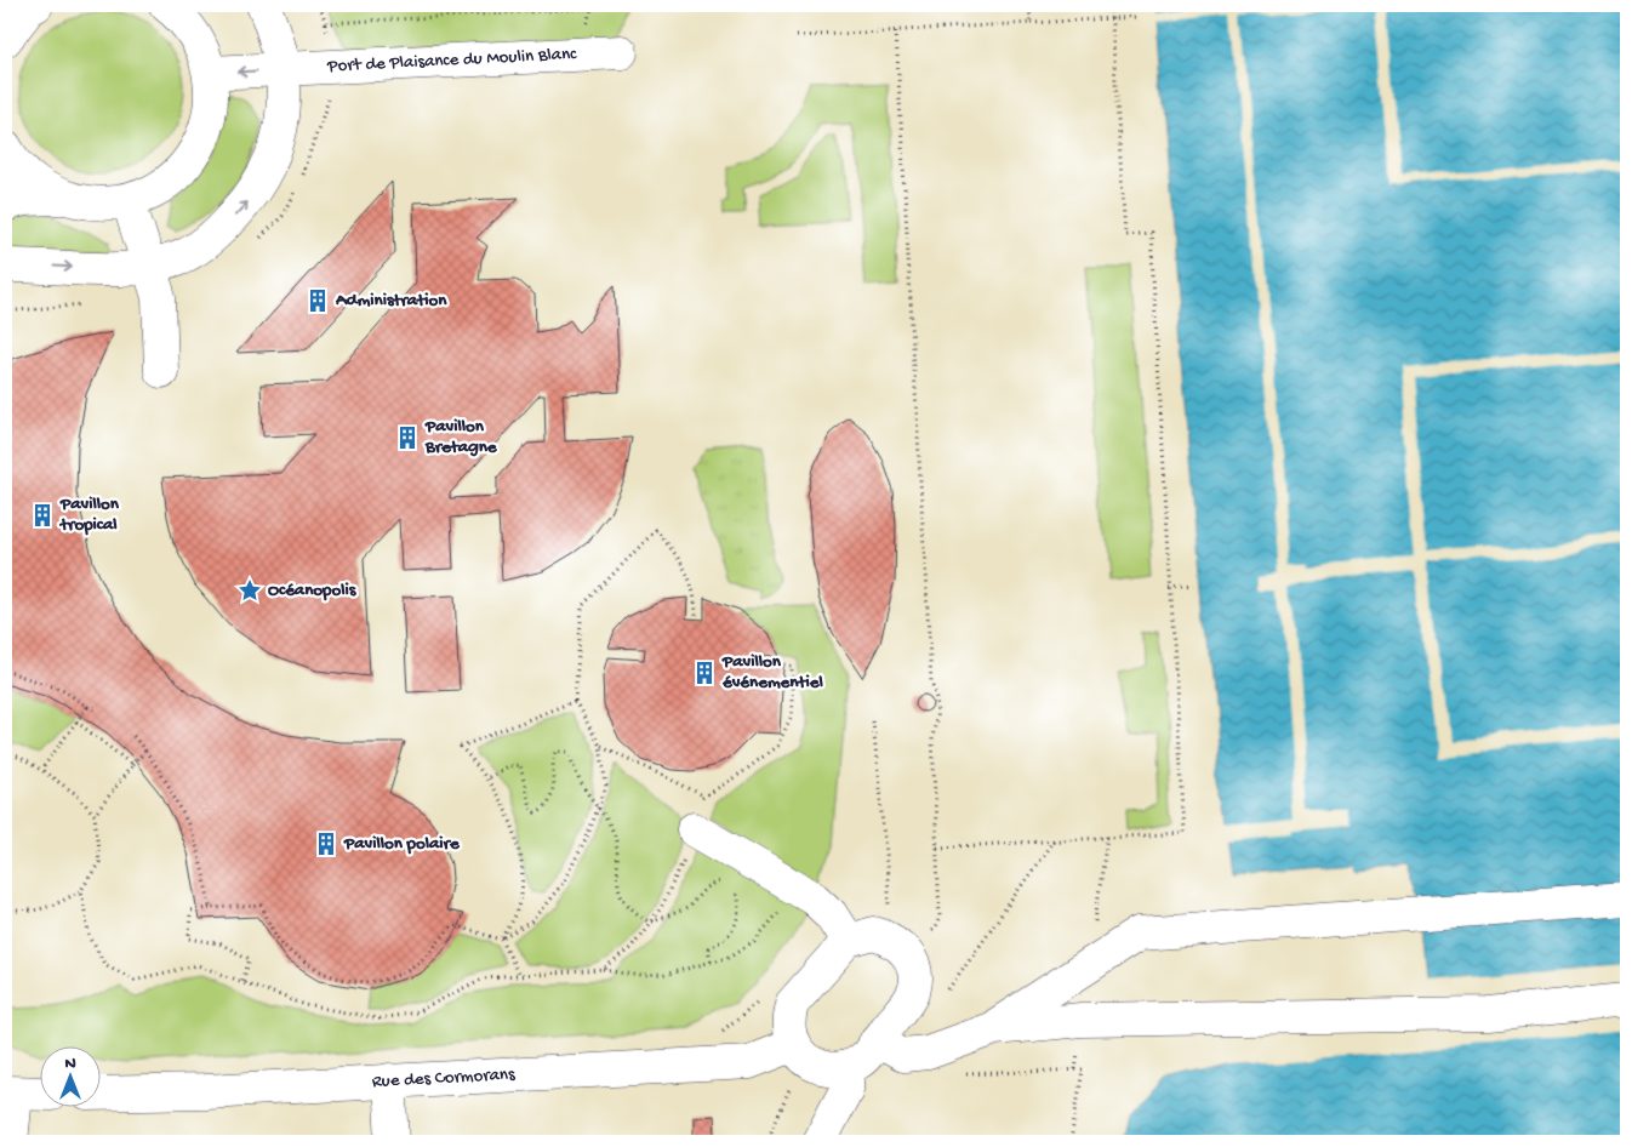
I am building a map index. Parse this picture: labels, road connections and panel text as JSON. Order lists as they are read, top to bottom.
{
  "streets": {
    "street": ["Port de Plaisance du Moulin Blanc", "Rue des Cormorans"]
  },
  "places": {
    "building": [
      "Administration",
      "Pavillon Bretagne",
      "Pavillon tropical",
      "Pavillon événementiel",
      "Pavillon polaire"
    ],
    "place": ["Océanopolis"]
  },
  "north": "top"
}
